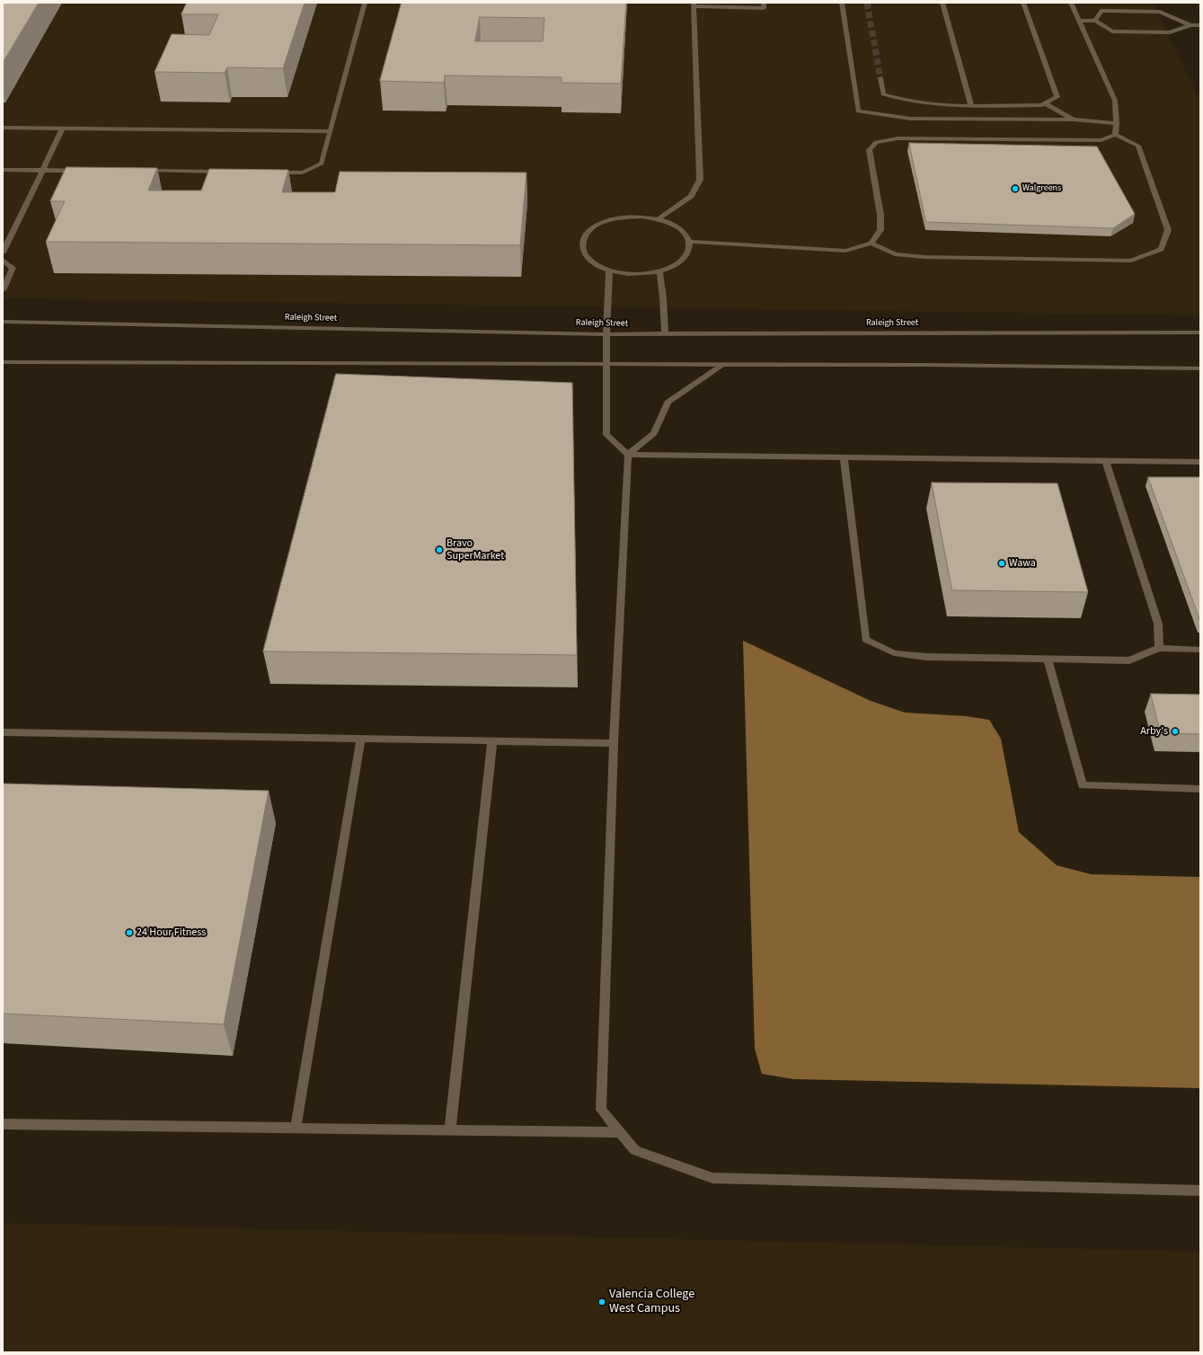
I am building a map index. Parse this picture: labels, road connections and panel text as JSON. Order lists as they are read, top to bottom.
{
  "streets": {
    "street": ["Raleigh Street"]
  },
  "places": [
    "Walgreens",
    "Bravo SuperMarket",
    "Wawa",
    "Arby's",
    "24 Hour Fitness",
    "Valencia College West Campus"
  ]
}
